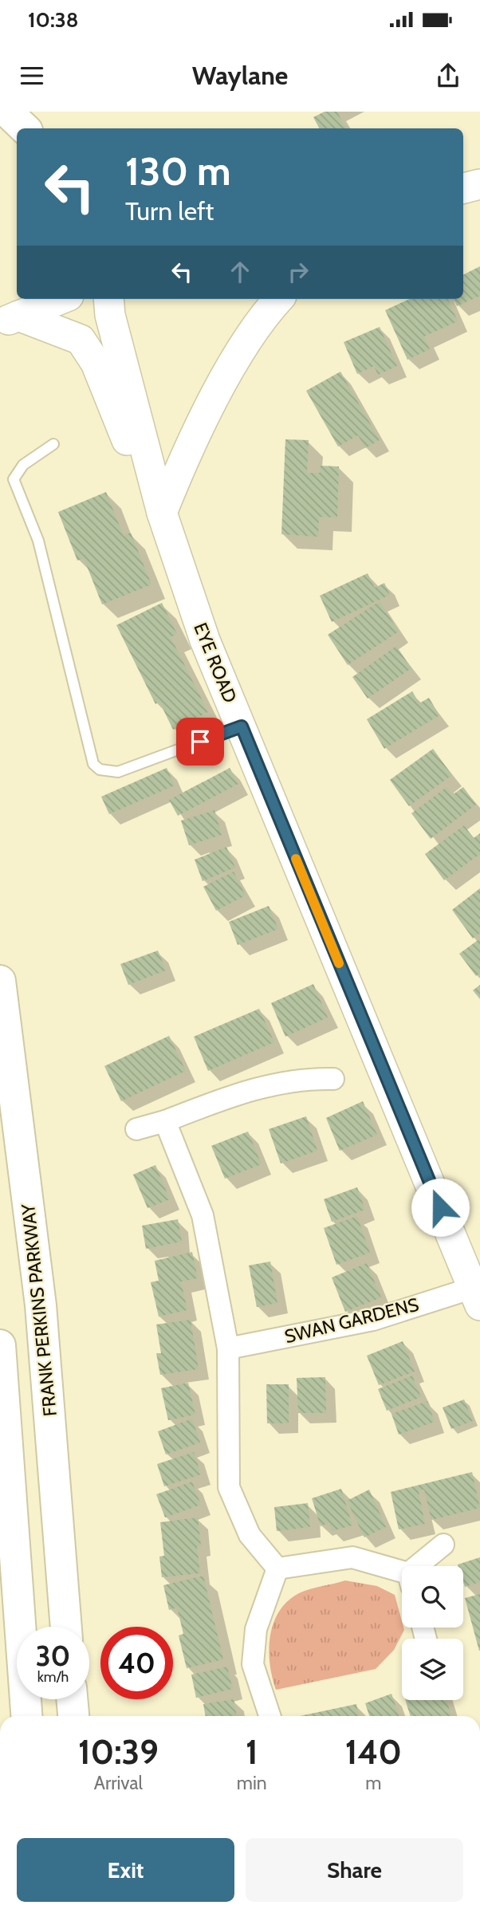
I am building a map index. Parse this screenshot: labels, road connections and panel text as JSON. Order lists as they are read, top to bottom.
{
  "streets": {
    "highway": ["FRANK PERKINS PARKWAY"],
    "street": ["EYE ROAD", "SWAN GARDENS"]
  },
  "crossings": [
    ["EYE ROAD", "SWAN GARDENS"]
  ],
  "page": {
    "status": "10:38",
    "header": "Waylane",
    "turn": ["130 m", "Turn left"],
    "speed": "30 km/h",
    "limit": "40",
    "eta": [
      "10:39",
      "Arrival",
      "1",
      "min",
      "140",
      "m"
    ],
    "buttons": ["Exit", "Share"]
  }
}
